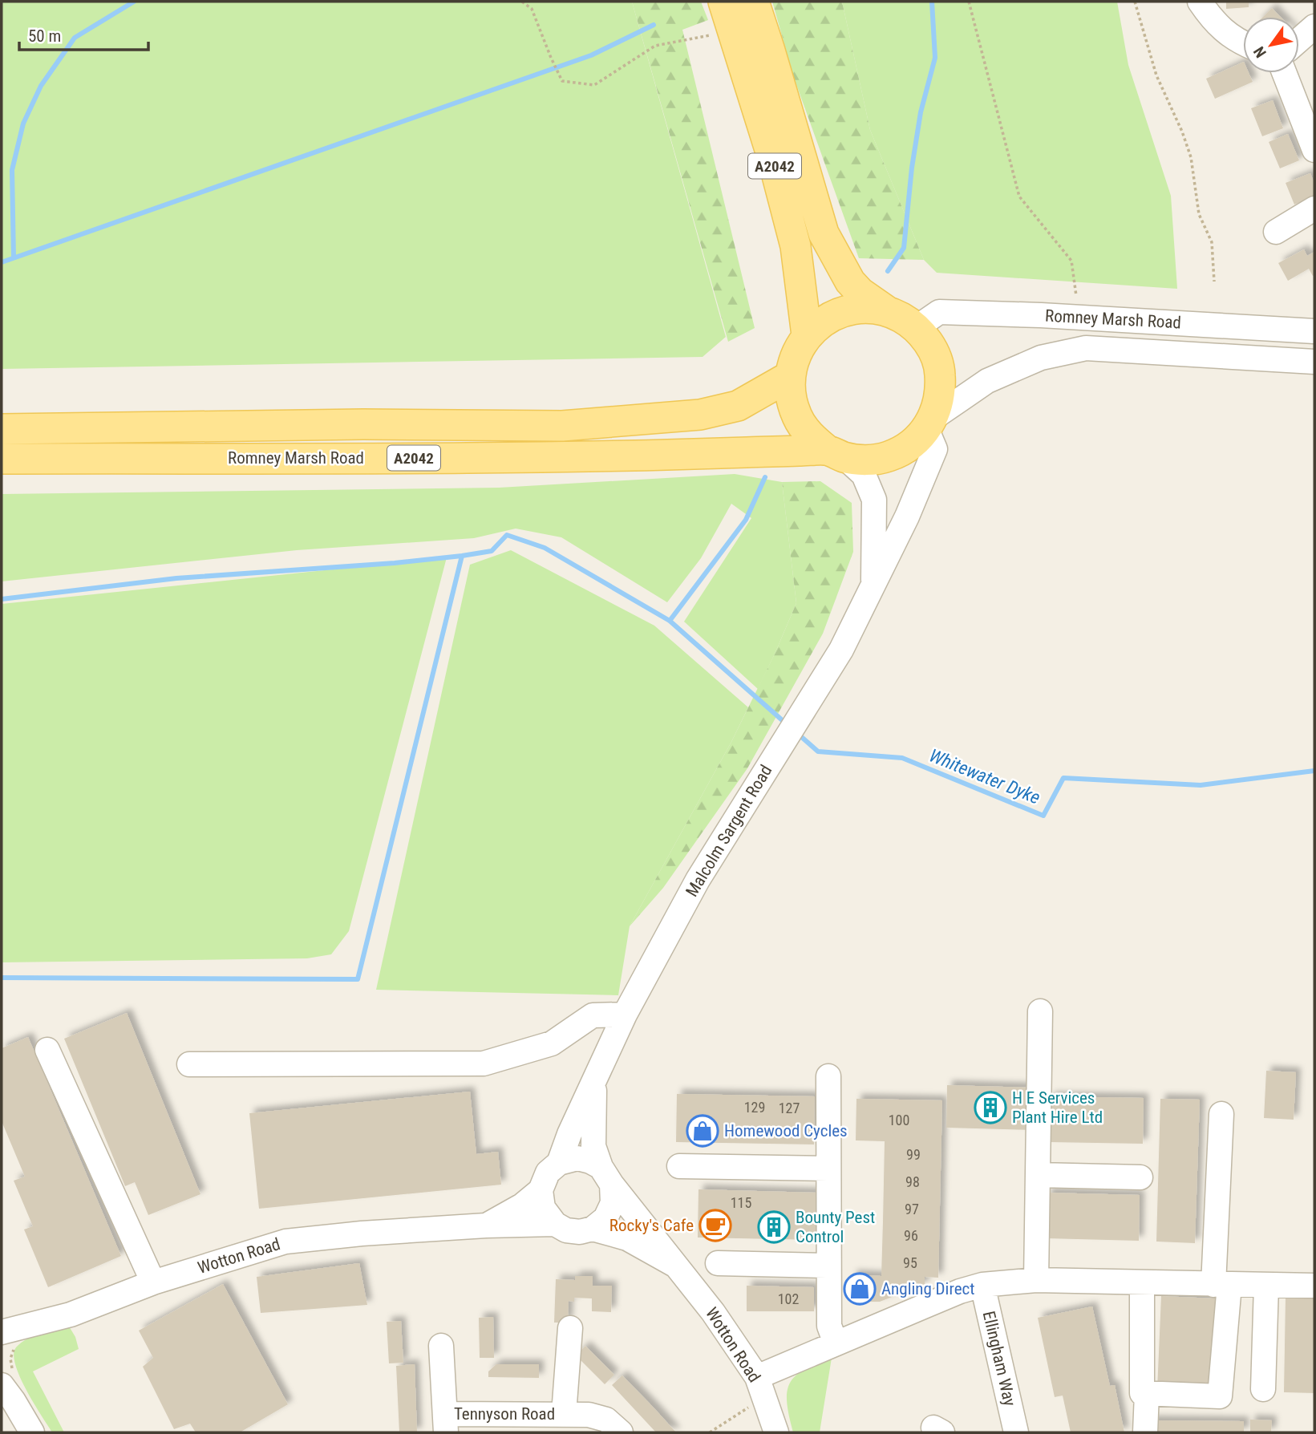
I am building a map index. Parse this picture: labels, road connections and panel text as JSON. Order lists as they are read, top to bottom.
{
  "streets": {
    "main road": ["A2042", "Romney Marsh Road"],
    "street": [
      "Malcolm Sargent Road",
      "Wotton Road",
      "Ellingham Way",
      "Tennyson Road"
    ]
  },
  "crossings": [
    ["A2042", "Romney Marsh Road"],
    ["A2042", "Malcolm Sargent Road"],
    ["Romney Marsh Road", "Malcolm Sargent Road"],
    ["Malcolm Sargent Road", "Wotton Road"]
  ],
  "water": ["Whitewater Dyke"],
  "places": {
    "building": ["H E Services Plant Hire Ltd", "Bounty Pest Control"],
    "shop": ["Homewood Cycles", "Angling Direct"],
    "cafe": ["Rocky's Cafe"]
  },
  "house_numbers": [
    "129",
    "127",
    "100",
    "99",
    "98",
    "115",
    "97",
    "96",
    "95",
    "102"
  ],
  "scale_bar": "50 m",
  "north": "bottom left"
}
